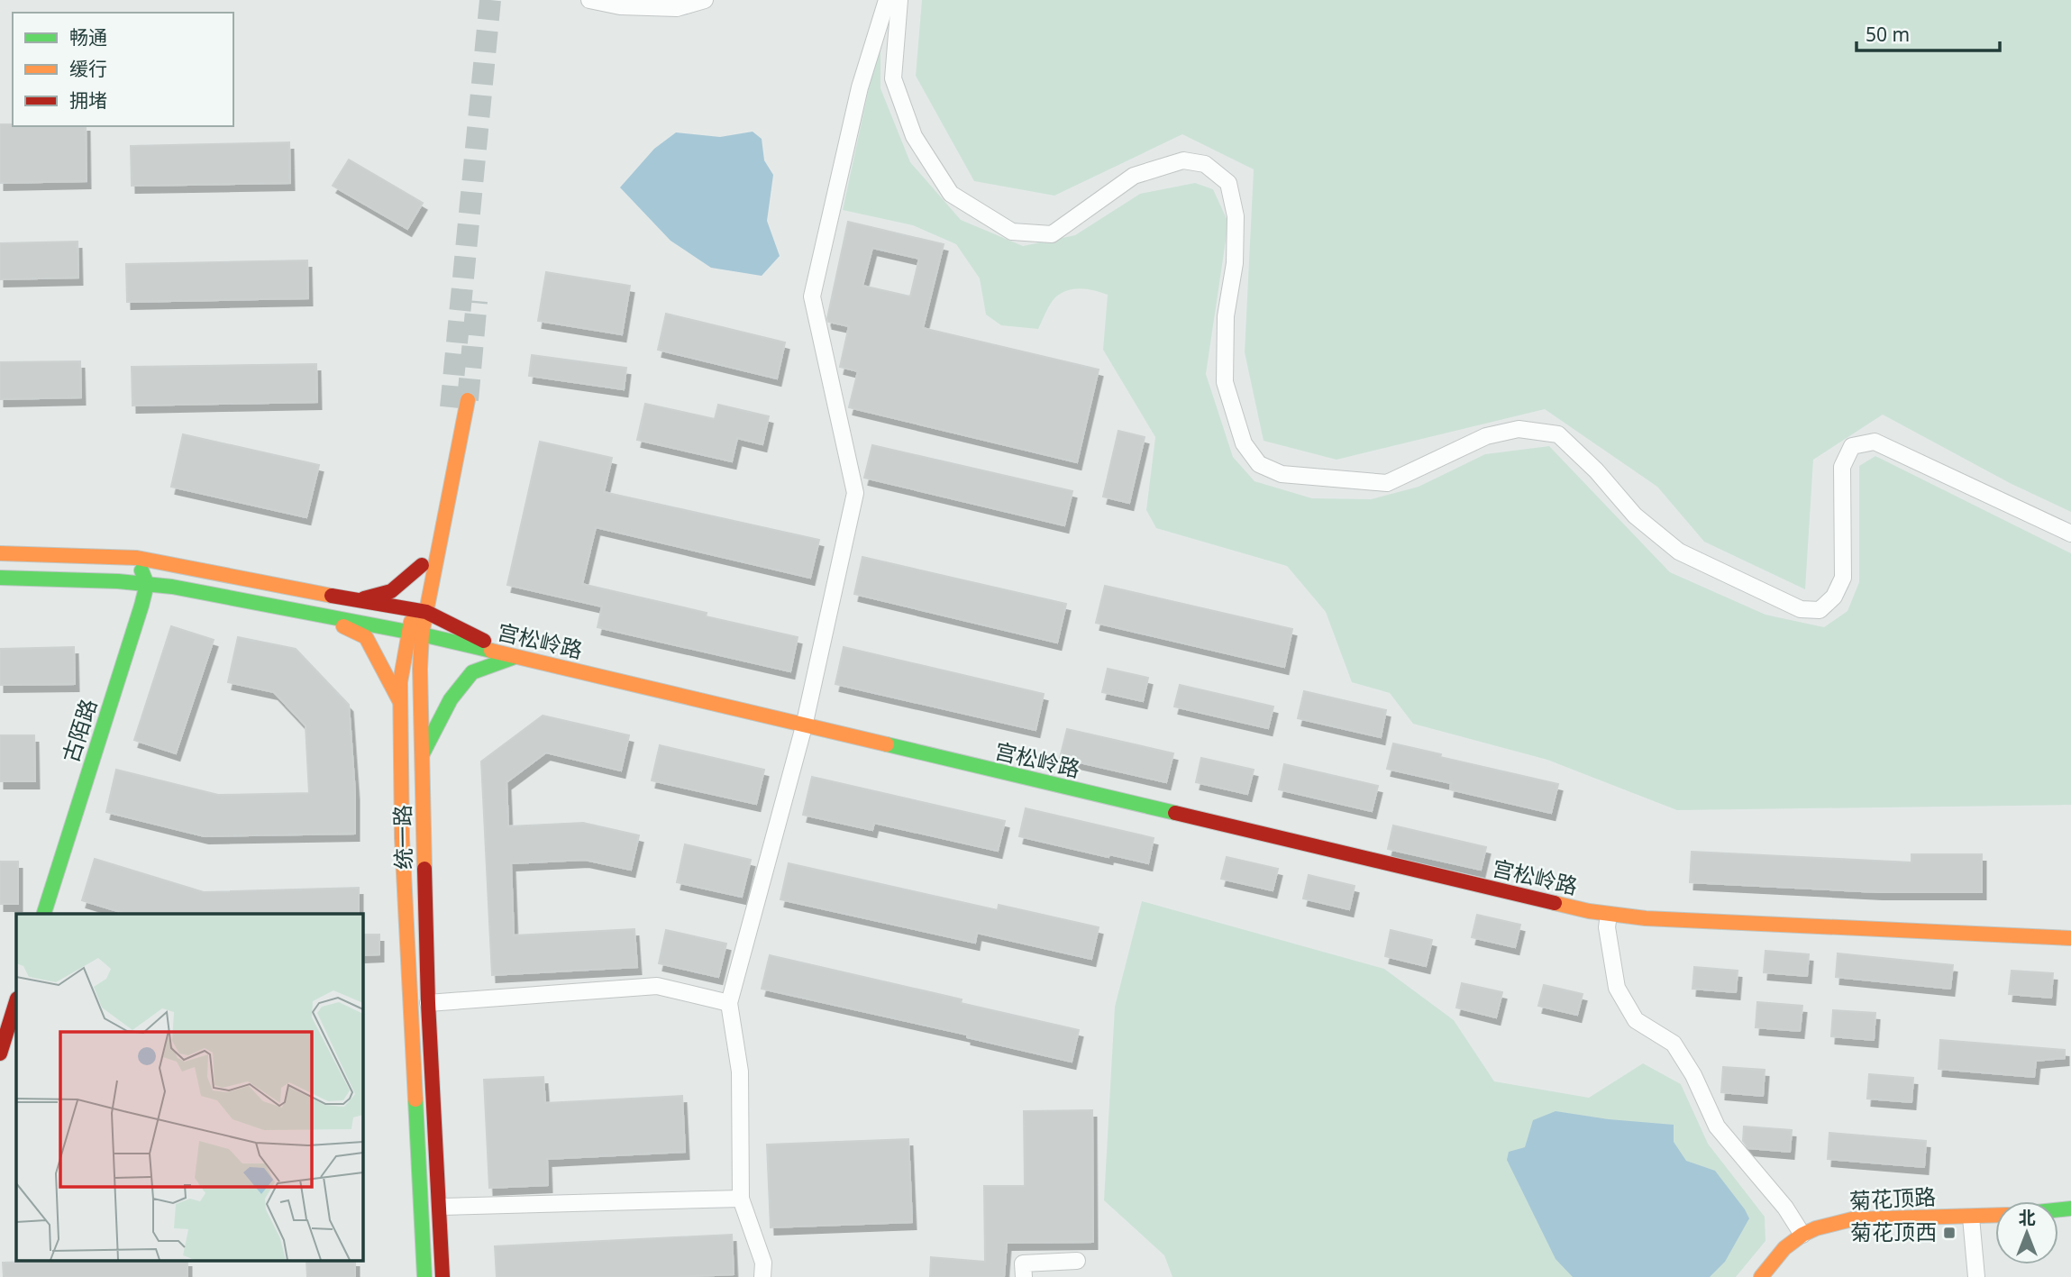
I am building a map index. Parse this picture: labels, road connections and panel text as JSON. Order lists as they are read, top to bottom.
{
  "streets": {
    "main road": [
      "宫松岭路",
      "古陌路",
      "统一路",
      "菊花顶路"
    ]
  },
  "crossings": [
    ["宫松岭路", "古陌路"],
    ["宫松岭路", "统一路"]
  ],
  "places": {
    "transit": ["菊花顶西"]
  },
  "legend": ["畅通", "缓行", "拥堵"],
  "scale_bar": "50 m",
  "north": "top"
}
